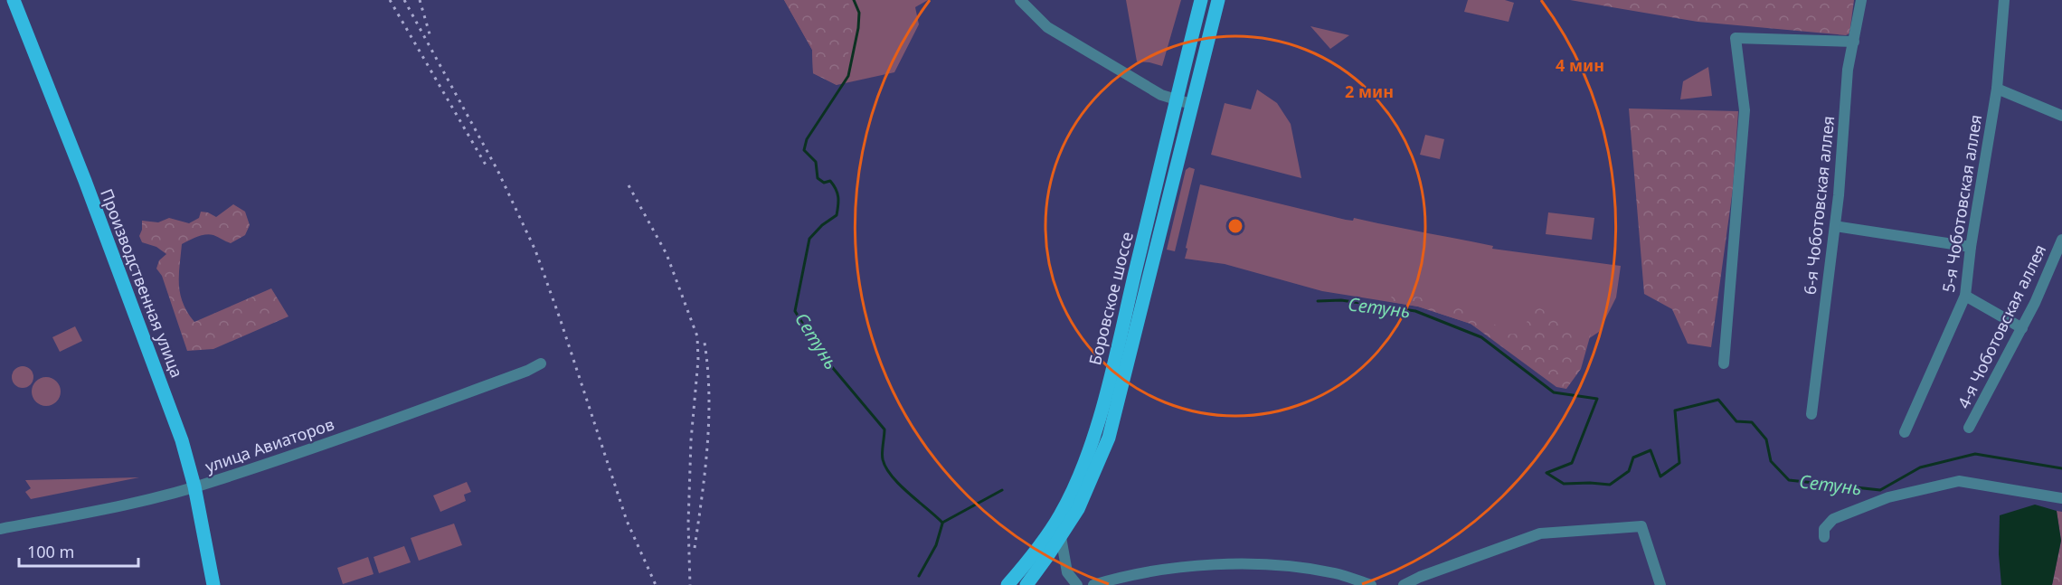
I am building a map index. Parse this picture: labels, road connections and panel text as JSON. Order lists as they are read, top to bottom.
{
  "streets": {
    "main road": ["Производственная улица", "Боровское шоссе"],
    "street": [
      "5-я Чоботовская аллея",
      "6-я Чоботовская аллея",
      "4-я Чоботовская аллея",
      "улица Авиаторов"
    ]
  },
  "crossings": [
    ["Производственная улица", "улица Авиаторов"]
  ],
  "water": ["Сетунь"],
  "scale_bar": "100 m",
  "rings": ["4 мин", "2 мин"]
}
